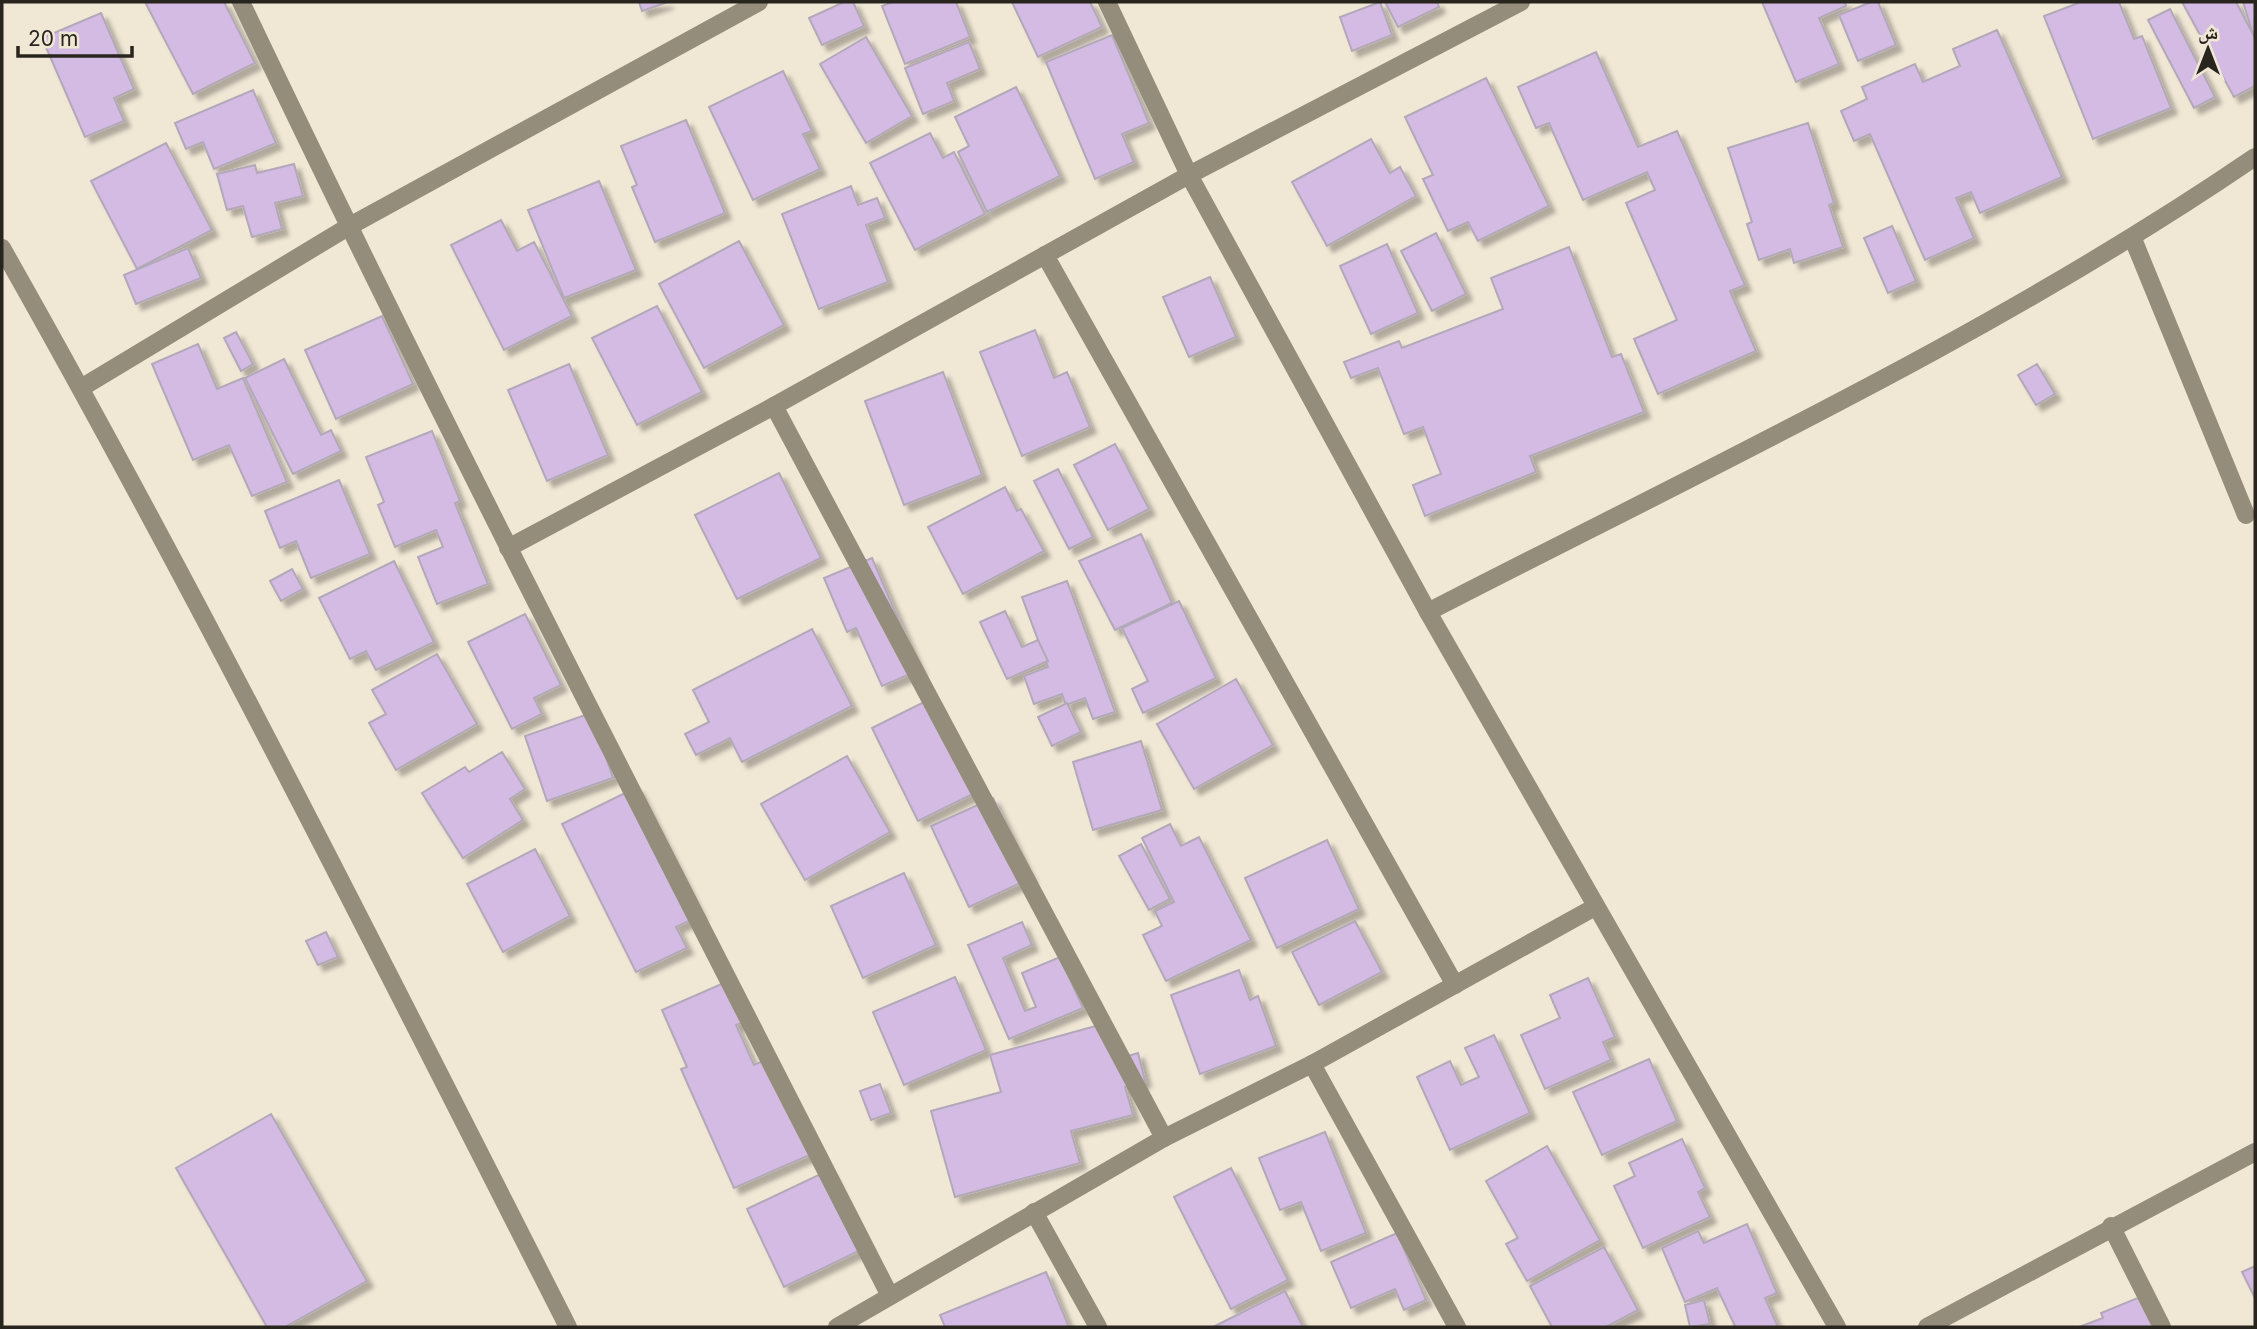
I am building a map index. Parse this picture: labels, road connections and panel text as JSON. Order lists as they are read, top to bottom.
{
  "scale_bar": "20 m",
  "north": "top"
}
